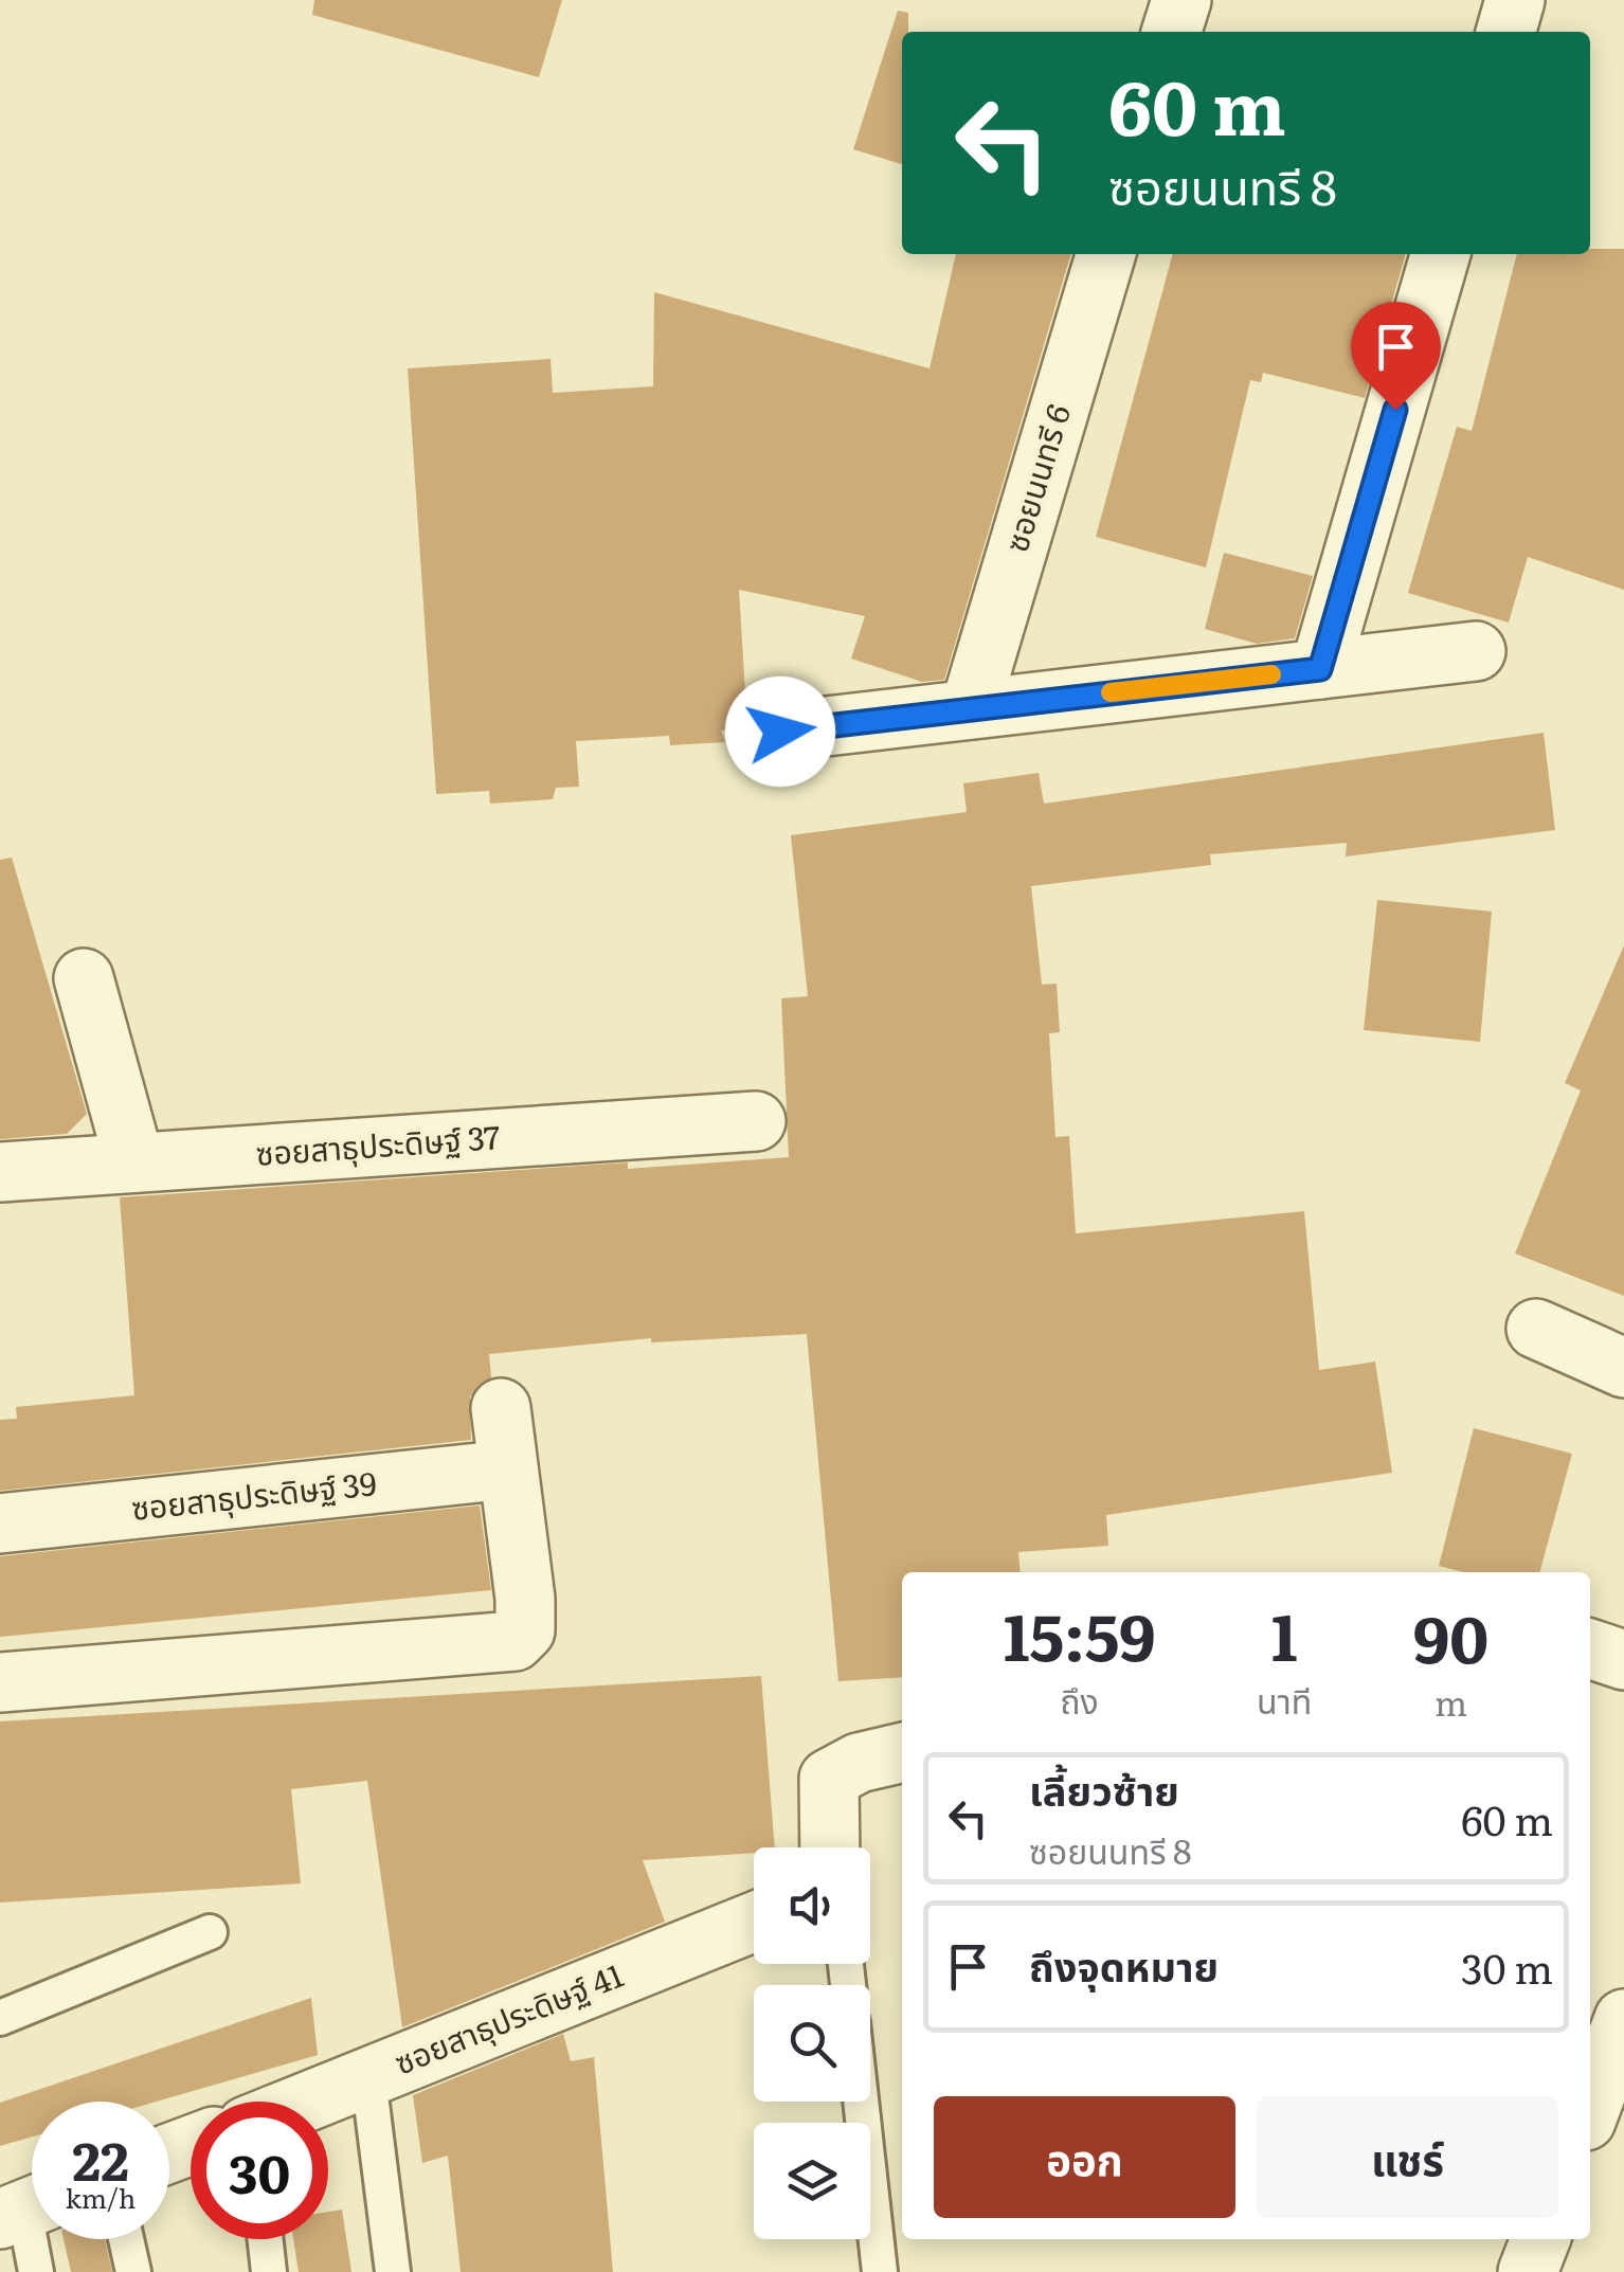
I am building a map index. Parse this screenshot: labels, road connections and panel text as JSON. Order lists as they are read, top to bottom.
{
  "streets": {
    "street": [
      "ซอยนนทรี 6",
      "ซอยสาธุประดิษฐ์ 37",
      "ซอยสาธุประดิษฐ์ 39",
      "ซอยสาธุประดิษฐ์ 41"
    ]
  },
  "page": {
    "turn": ["60 m", "ซอยนนทรี 8"],
    "eta": [
      "15:59",
      "ถึง",
      "1",
      "นาที",
      "90",
      "m"
    ],
    "list": [
      {
        "name": "เลี้ยวซ้าย",
        "note": "ซอยนนทรี 8",
        "value": "60 m"
      },
      {
        "name": "ถึงจุดหมาย",
        "value": "30 m"
      }
    ],
    "buttons": ["ออก", "แชร์"],
    "speed": "22 km/h",
    "limit": "30"
  }
}
